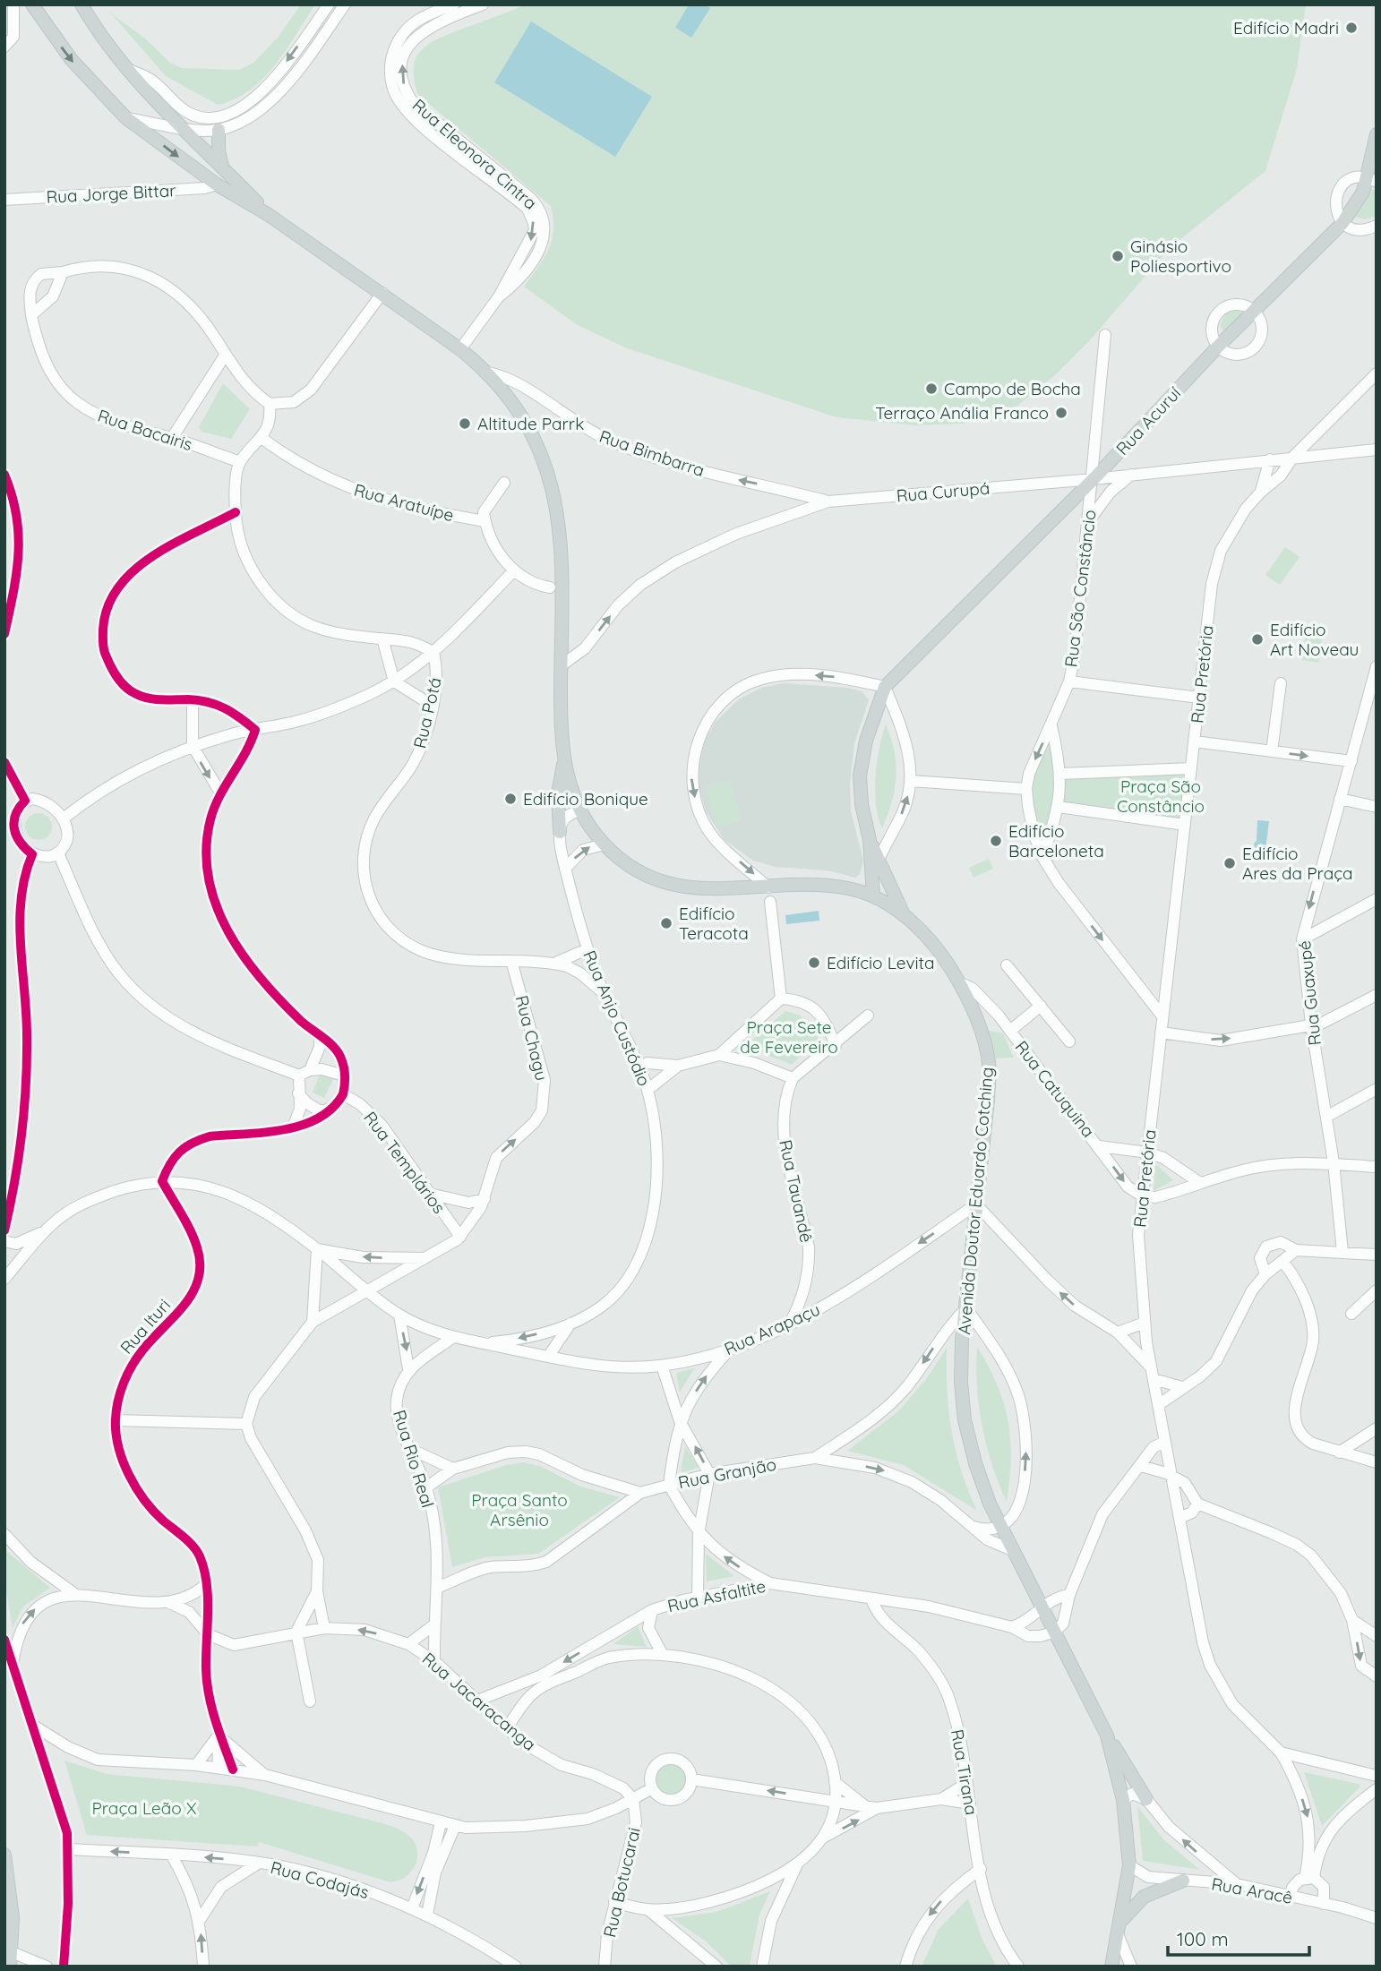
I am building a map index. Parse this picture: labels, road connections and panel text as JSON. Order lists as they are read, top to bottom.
{
  "streets": {
    "main road": ["Rua Acuruí", "Avenida Doutor Eduardo Cotching"],
    "street": [
      "Rua Eleonora Cintra",
      "Rua Jorge Bittar",
      "Rua Bacairis",
      "Rua Bimbarra",
      "Rua Curupá",
      "Rua Aratuípe",
      "Rua São Constâncio",
      "Rua Pretória",
      "Rua Potá",
      "Rua Guaxupé",
      "Rua Anjo Custódio",
      "Rua Chagu",
      "Rua Catuquina",
      "Rua Templários",
      "Rua Tauandê",
      "Rua Ituri",
      "Rua Arapaçu",
      "Rua Rio Real",
      "Rua Granjão",
      "Rua Asfaltite",
      "Rua Jacaracanga",
      "Rua Tirana",
      "Rua Codajás",
      "Rua Botucarai",
      "Rua Aracê"
    ]
  },
  "crossings": [
    ["Rua Eleonora Cintra", "Avenida Doutor Eduardo Cotching"],
    ["Rua Jorge Bittar", "Avenida Doutor Eduardo Cotching"],
    ["Rua Acuruí", "Rua Curupá"],
    ["Rua Acuruí", "Rua São Constâncio"],
    ["Rua Bacairis", "Rua Potá"],
    ["Rua Bimbarra", "Rua Curupá"],
    ["Rua Bimbarra", "Avenida Doutor Eduardo Cotching"],
    ["Rua Curupá", "Rua São Constâncio"],
    ["Rua Curupá", "Rua Pretória"],
    ["Rua Curupá", "Avenida Doutor Eduardo Cotching"],
    ["Rua São Constâncio", "Rua Pretória"],
    ["Rua Pretória", "Rua Catuquina"],
    ["Rua Potá", "Rua Anjo Custódio"],
    ["Rua Potá", "Rua Chagu"],
    ["Rua Anjo Custódio", "Rua Arapaçu"],
    ["Rua Chagu", "Rua Templários"],
    ["Rua Chagu", "Rua Arapaçu"],
    ["Rua Catuquina", "Avenida Doutor Eduardo Cotching"],
    ["Rua Tauandê", "Rua Arapaçu"],
    ["Avenida Doutor Eduardo Cotching", "Rua Arapaçu"],
    ["Avenida Doutor Eduardo Cotching", "Rua Asfaltite"],
    ["Avenida Doutor Eduardo Cotching", "Rua Aracê"],
    ["Rua Ituri", "Rua Jacaracanga"],
    ["Rua Arapaçu", "Rua Rio Real"],
    ["Rua Rio Real", "Rua Jacaracanga"],
    ["Rua Asfaltite", "Rua Jacaracanga"],
    ["Rua Asfaltite", "Rua Tirana"],
    ["Rua Jacaracanga", "Rua Botucarai"]
  ],
  "one_way": ["Rua Bimbarra", "Rua Chagu"],
  "parks": [
    "Praça São Constâncio",
    "Praça Sete de Fevereiro",
    "Praça Santo Arsênio",
    "Praça Leão X"
  ],
  "places": [
    "Edifício Madri",
    "Ginásio Poliesportivo",
    "Campo de Bocha",
    "Terraço Anália Franco",
    "Altitude Parrk",
    "Edifício Art Noveau",
    "Edifício Bonique",
    "Edifício Barceloneta",
    "Edifício Ares da Praça",
    "Edifício Teracota",
    "Edifício Levita"
  ],
  "scale_bar": "100 m"
}
